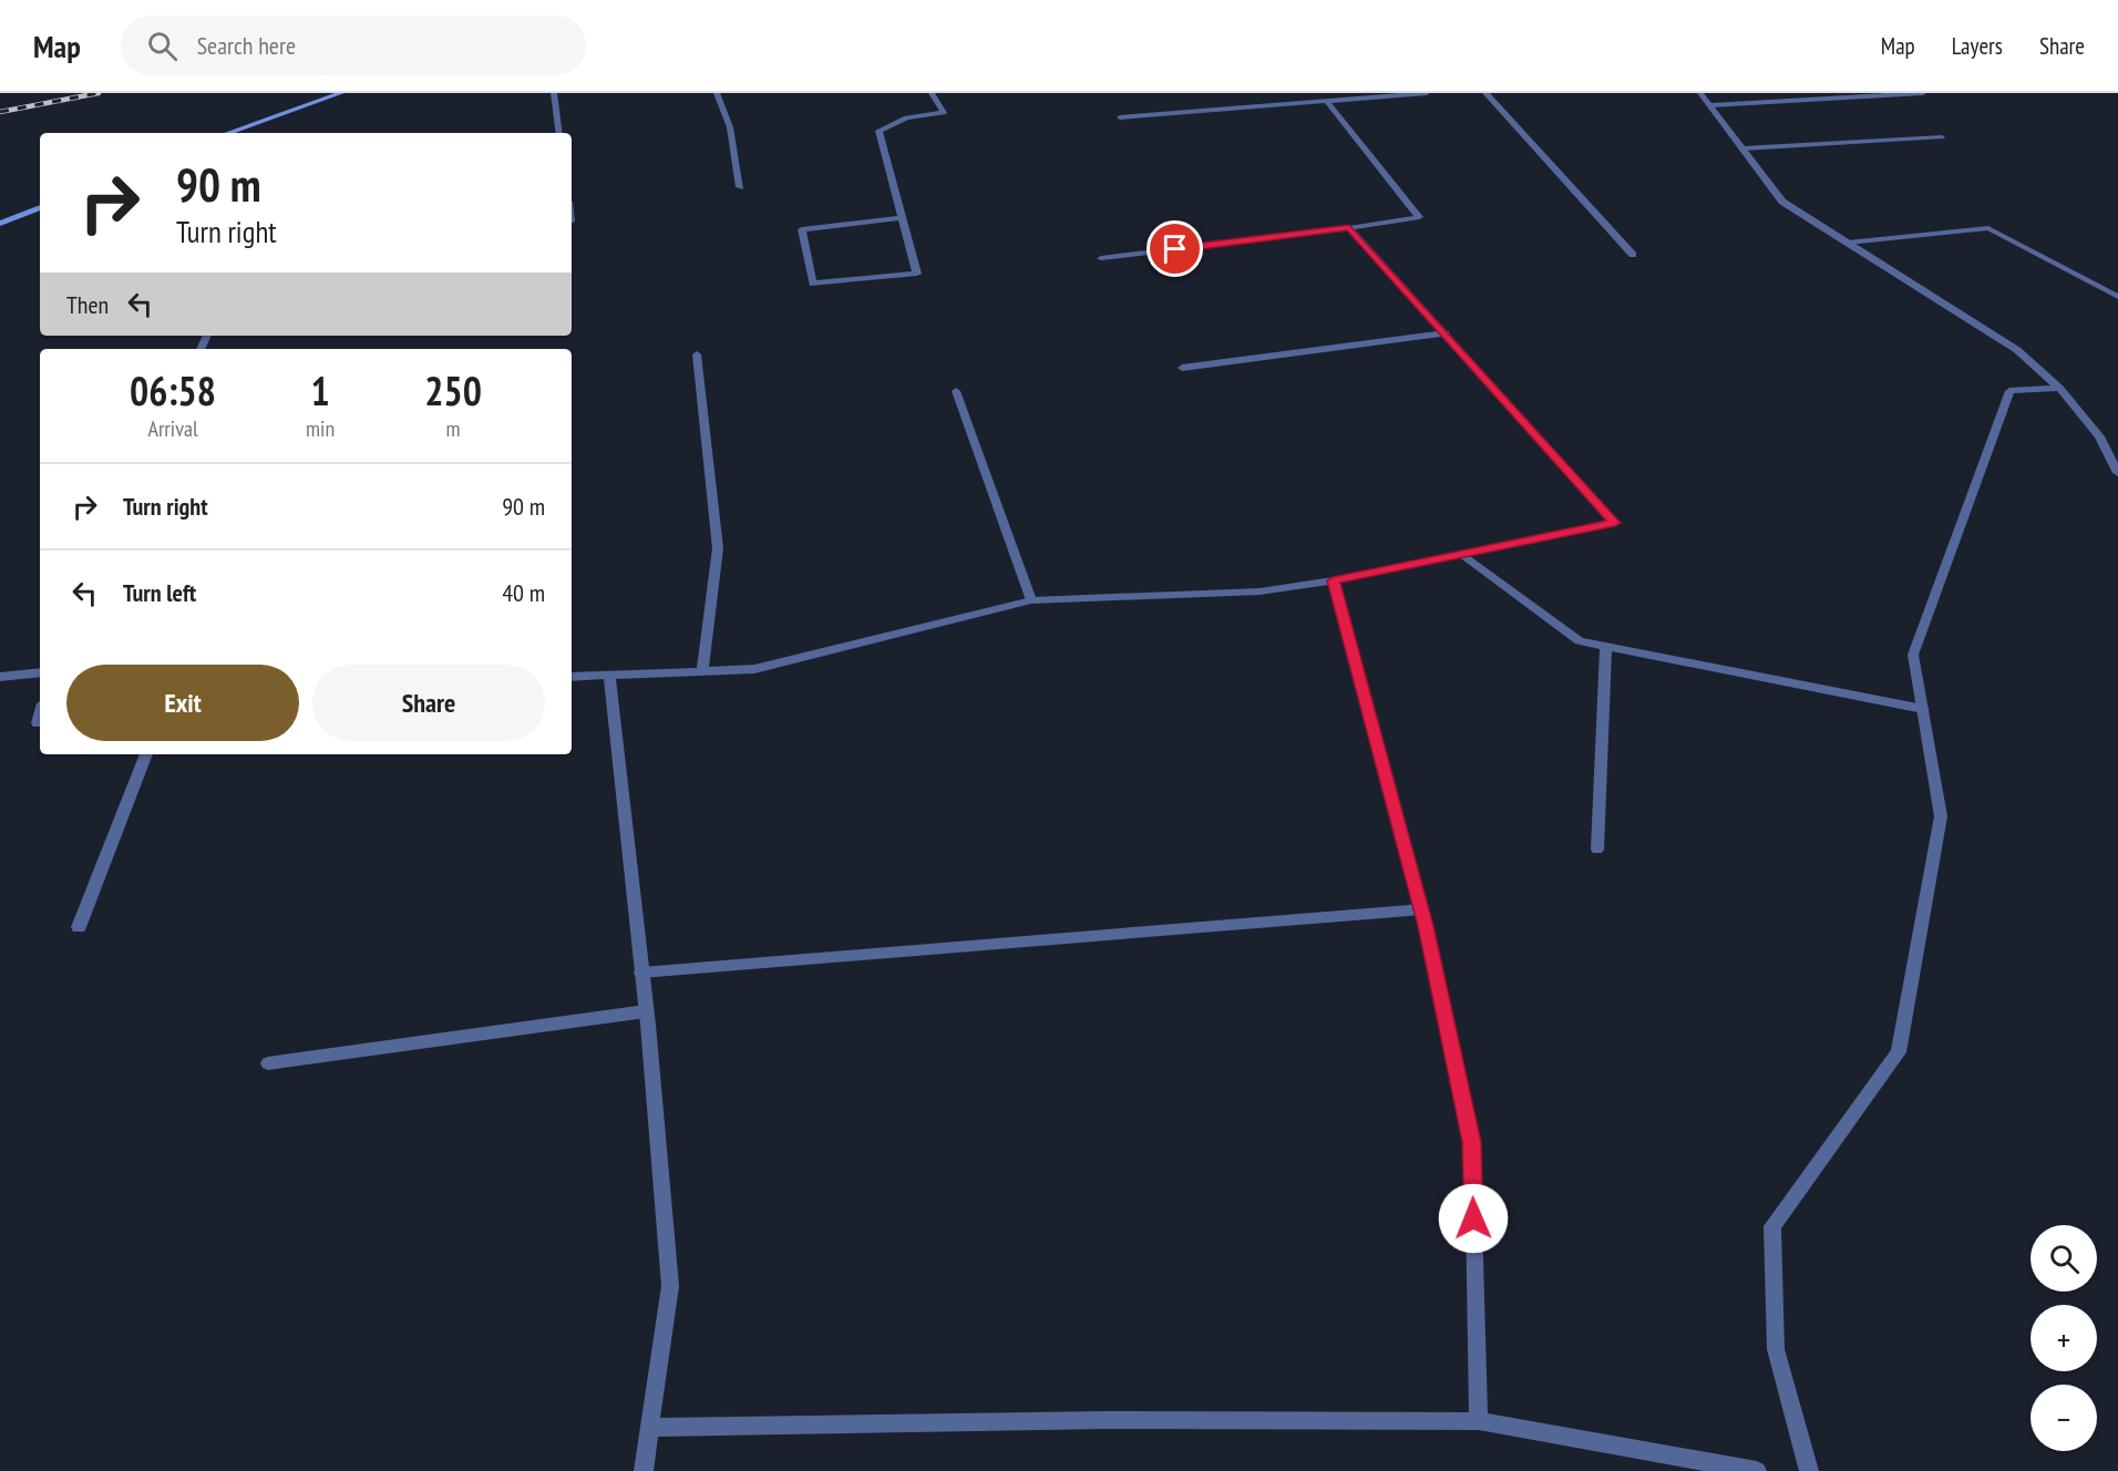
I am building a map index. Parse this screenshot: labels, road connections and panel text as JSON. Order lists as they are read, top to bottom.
{
  "page": {
    "header": "Map",
    "search": "Search here",
    "nav": ["Map", "Layers", "Share"],
    "turn": ["90 m", "Turn right"],
    "then": "Then",
    "eta": [
      "06:58",
      "Arrival",
      "1",
      "min",
      "250",
      "m"
    ],
    "list": [
      {
        "name": "Turn right",
        "value": "90 m"
      },
      {
        "name": "Turn left",
        "value": "40 m"
      }
    ],
    "buttons": ["Exit", "Share"],
    "map_buttons": ["+", "−"]
  }
}
